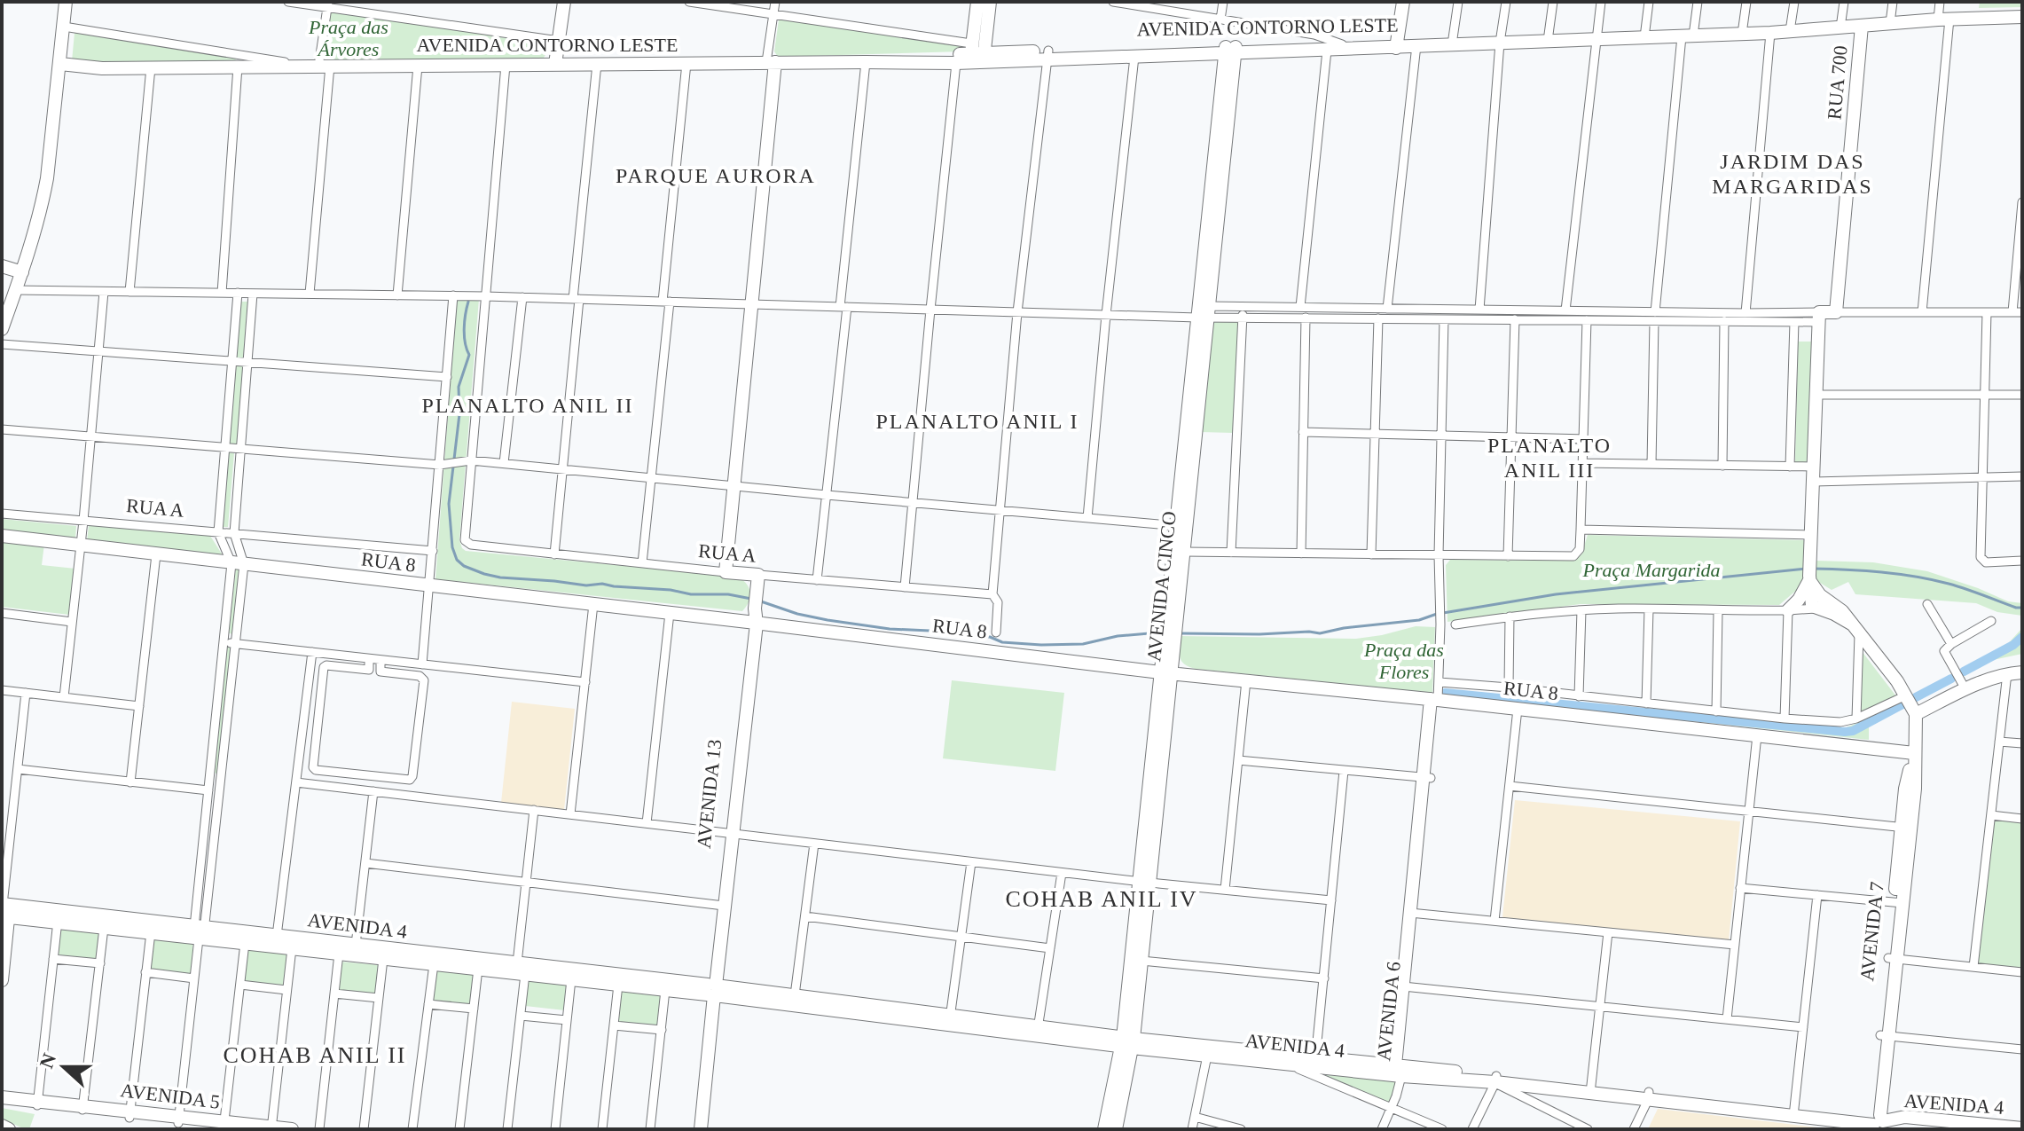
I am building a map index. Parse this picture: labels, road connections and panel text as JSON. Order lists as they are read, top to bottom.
{
  "streets": {
    "main road": [
      "AVENIDA CONTORNO LESTE",
      "RUA 700",
      "RUA A",
      "RUA 8",
      "AVENIDA CINCO",
      "AVENIDA 13",
      "AVENIDA 4",
      "AVENIDA 7",
      "AVENIDA 6",
      "AVENIDA 5"
    ]
  },
  "crossings": [
    ["AVENIDA CONTORNO LESTE", "RUA 700"],
    ["AVENIDA CONTORNO LESTE", "AVENIDA CINCO"],
    ["RUA A", "AVENIDA 13"],
    ["RUA 8", "AVENIDA CINCO"],
    ["RUA 8", "AVENIDA 13"],
    ["RUA 8", "AVENIDA 7"],
    ["RUA 8", "AVENIDA 6"],
    ["AVENIDA CINCO", "AVENIDA 4"],
    ["AVENIDA 13", "AVENIDA 4"],
    ["AVENIDA 4", "AVENIDA 7"],
    ["AVENIDA 4", "AVENIDA 6"]
  ],
  "districts": [
    "JARDIM DAS MARGARIDAS",
    "PARQUE AURORA",
    "PLANALTO ANIL II",
    "PLANALTO ANIL I",
    "PLANALTO ANIL III",
    "COHAB ANIL IV",
    "COHAB ANIL II"
  ],
  "parks": ["Praça das Árvores", "Praça Margarida", "Praça das Flores"],
  "north": "left"
}
